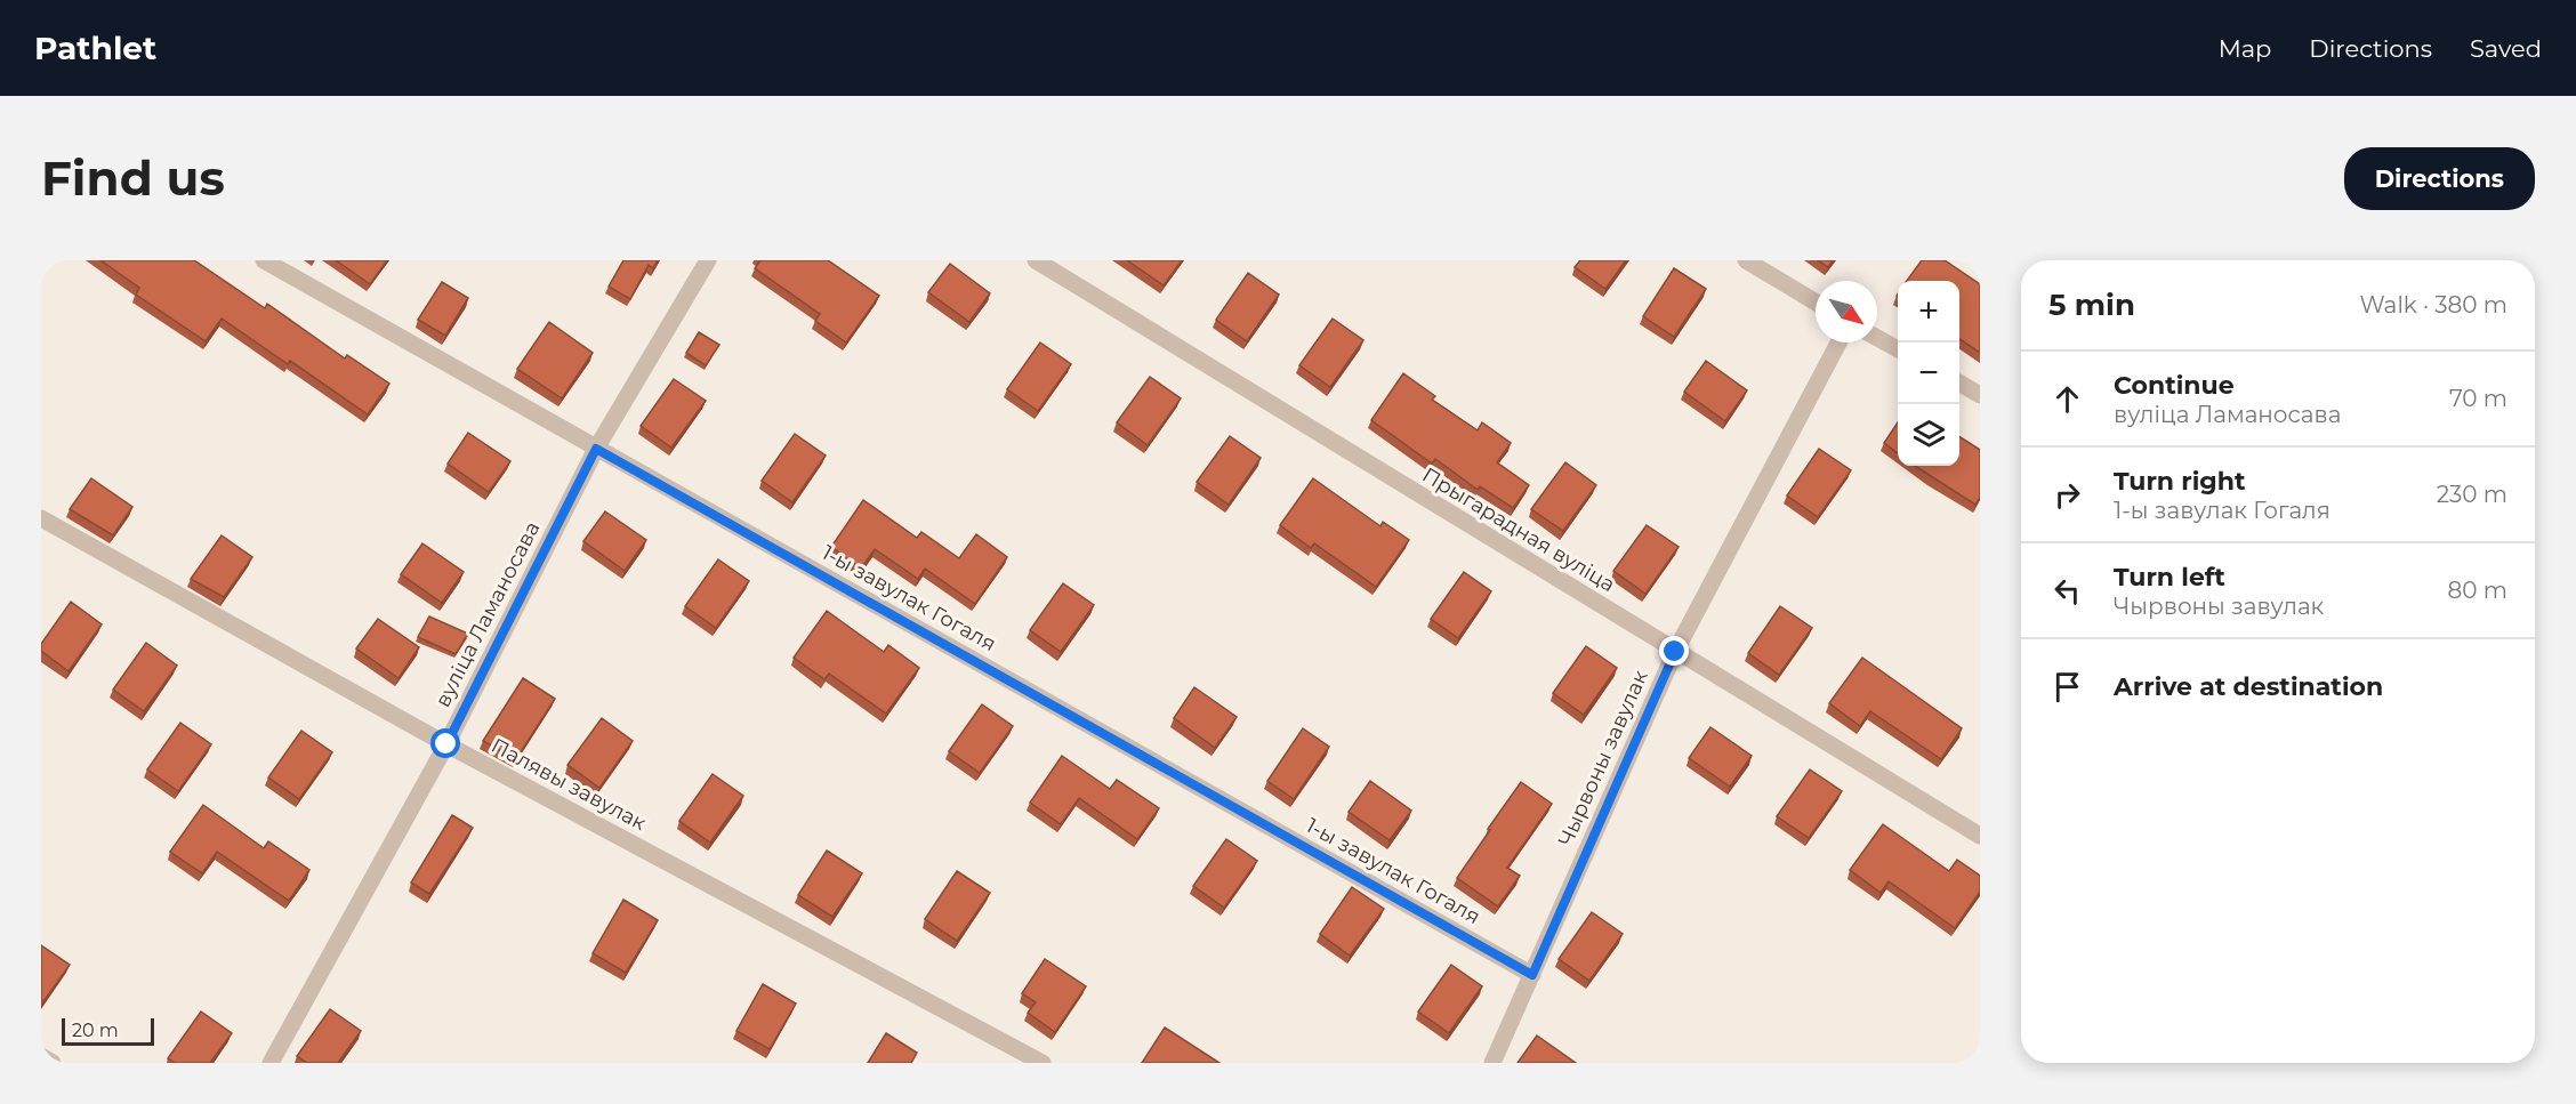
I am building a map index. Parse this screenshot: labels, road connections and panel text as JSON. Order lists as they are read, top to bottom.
{
  "streets": {
    "street": [
      "Прыгарадная вуліца",
      "1-ы завулак Гогаля",
      "вуліца Ламаносава",
      "Чырвоны завулак",
      "Палявы завулак"
    ]
  },
  "crossings": [
    ["Прыгарадная вуліца", "Чырвоны завулак"],
    ["1-ы завулак Гогаля", "вуліца Ламаносава"],
    ["1-ы завулак Гогаля", "Чырвоны завулак"],
    ["вуліца Ламаносава", "Палявы завулак"]
  ],
  "scale_bar": "20 m",
  "north": "bottom right",
  "page": {
    "header": "Pathlet",
    "nav": ["Map", "Directions", "Saved"],
    "buttons": "Directions",
    "title": "Find us",
    "heading": ["5 min", "Walk · 380 m"],
    "map_buttons": ["+", "−"],
    "list": [
      ["Continue", "вуліца Ламаносава", "70 m"],
      ["Turn right", "1-ы завулак Гогаля", "230 m"],
      ["Turn left", "Чырвоны завулак", "80 m"],
      "Arrive at destination"
    ],
    "scale": "20 m"
  }
}
